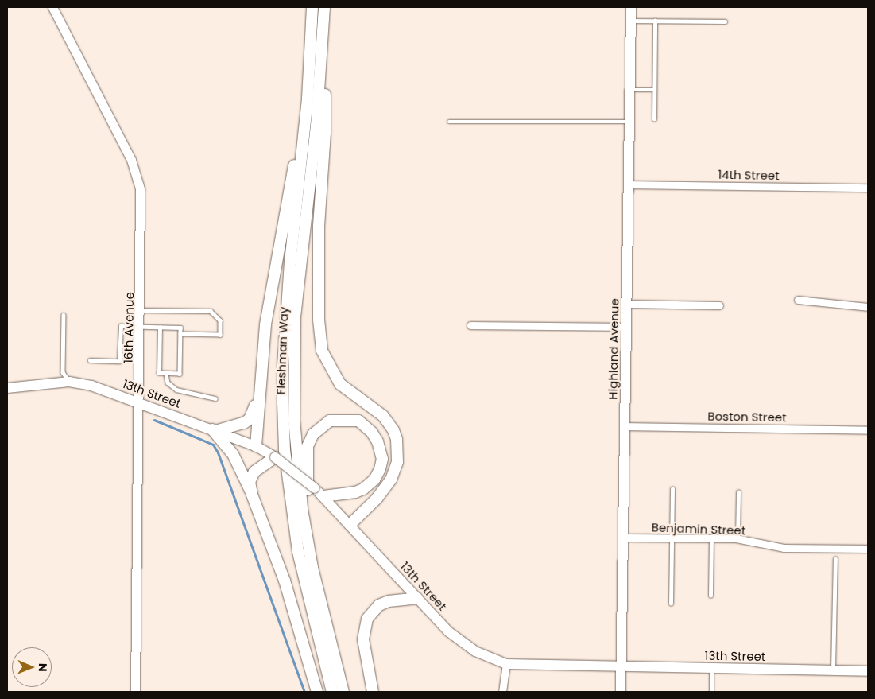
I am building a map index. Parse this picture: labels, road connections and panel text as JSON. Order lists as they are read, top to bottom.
{
  "streets": {
    "main road": ["Highland Avenue", "Fleshman Way", "13th Street"],
    "street": [
      "14th Street",
      "16th Avenue",
      "Boston Street",
      "Benjamin Street"
    ]
  },
  "crossings": [
    ["14th Street", "Highland Avenue"],
    ["16th Avenue", "13th Street"],
    ["Highland Avenue", "13th Street"],
    ["Highland Avenue", "Boston Street"],
    ["Highland Avenue", "Benjamin Street"]
  ],
  "north": "right"
}
